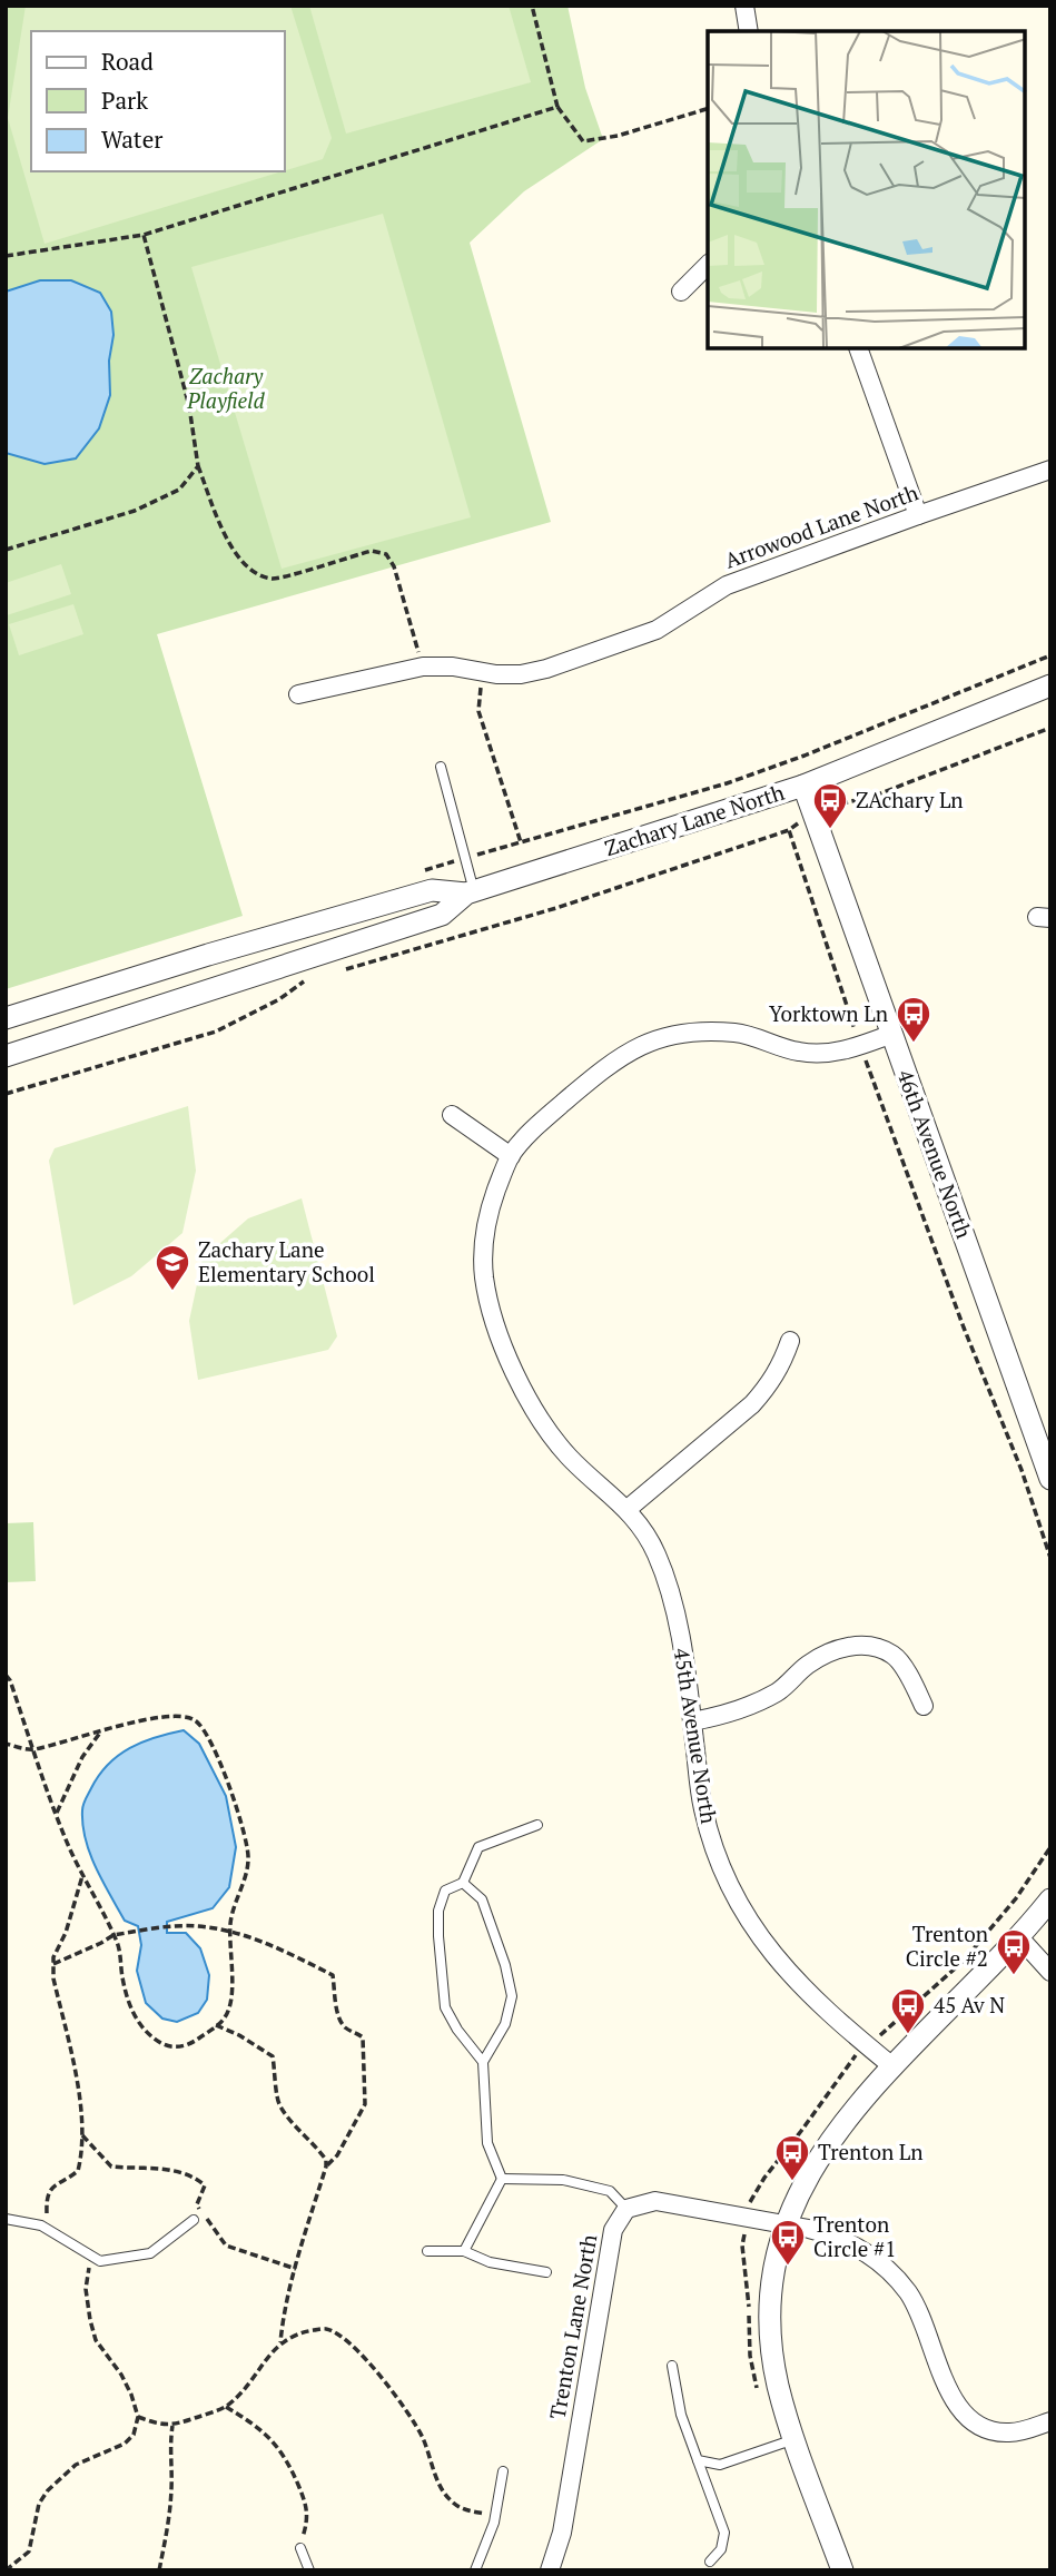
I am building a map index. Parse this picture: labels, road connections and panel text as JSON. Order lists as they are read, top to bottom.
{
  "streets": {
    "street": [
      "Arrowood Lane North",
      "Zachary Lane North",
      "46th Avenue North",
      "45th Avenue North",
      "Trenton Lane North"
    ]
  },
  "crossings": [
    ["Zachary Lane North", "46th Avenue North"]
  ],
  "parks": ["Zachary Playfield"],
  "places": {
    "bus stop": [
      "ZAchary Ln",
      "Yorktown Ln",
      "Trenton Circle #2",
      "45 Av N",
      "Trenton Ln",
      "Trenton Circle #1"
    ],
    "school or university": ["Zachary Lane Elementary School"]
  },
  "legend": ["Road", "Park", "Water"]
}
